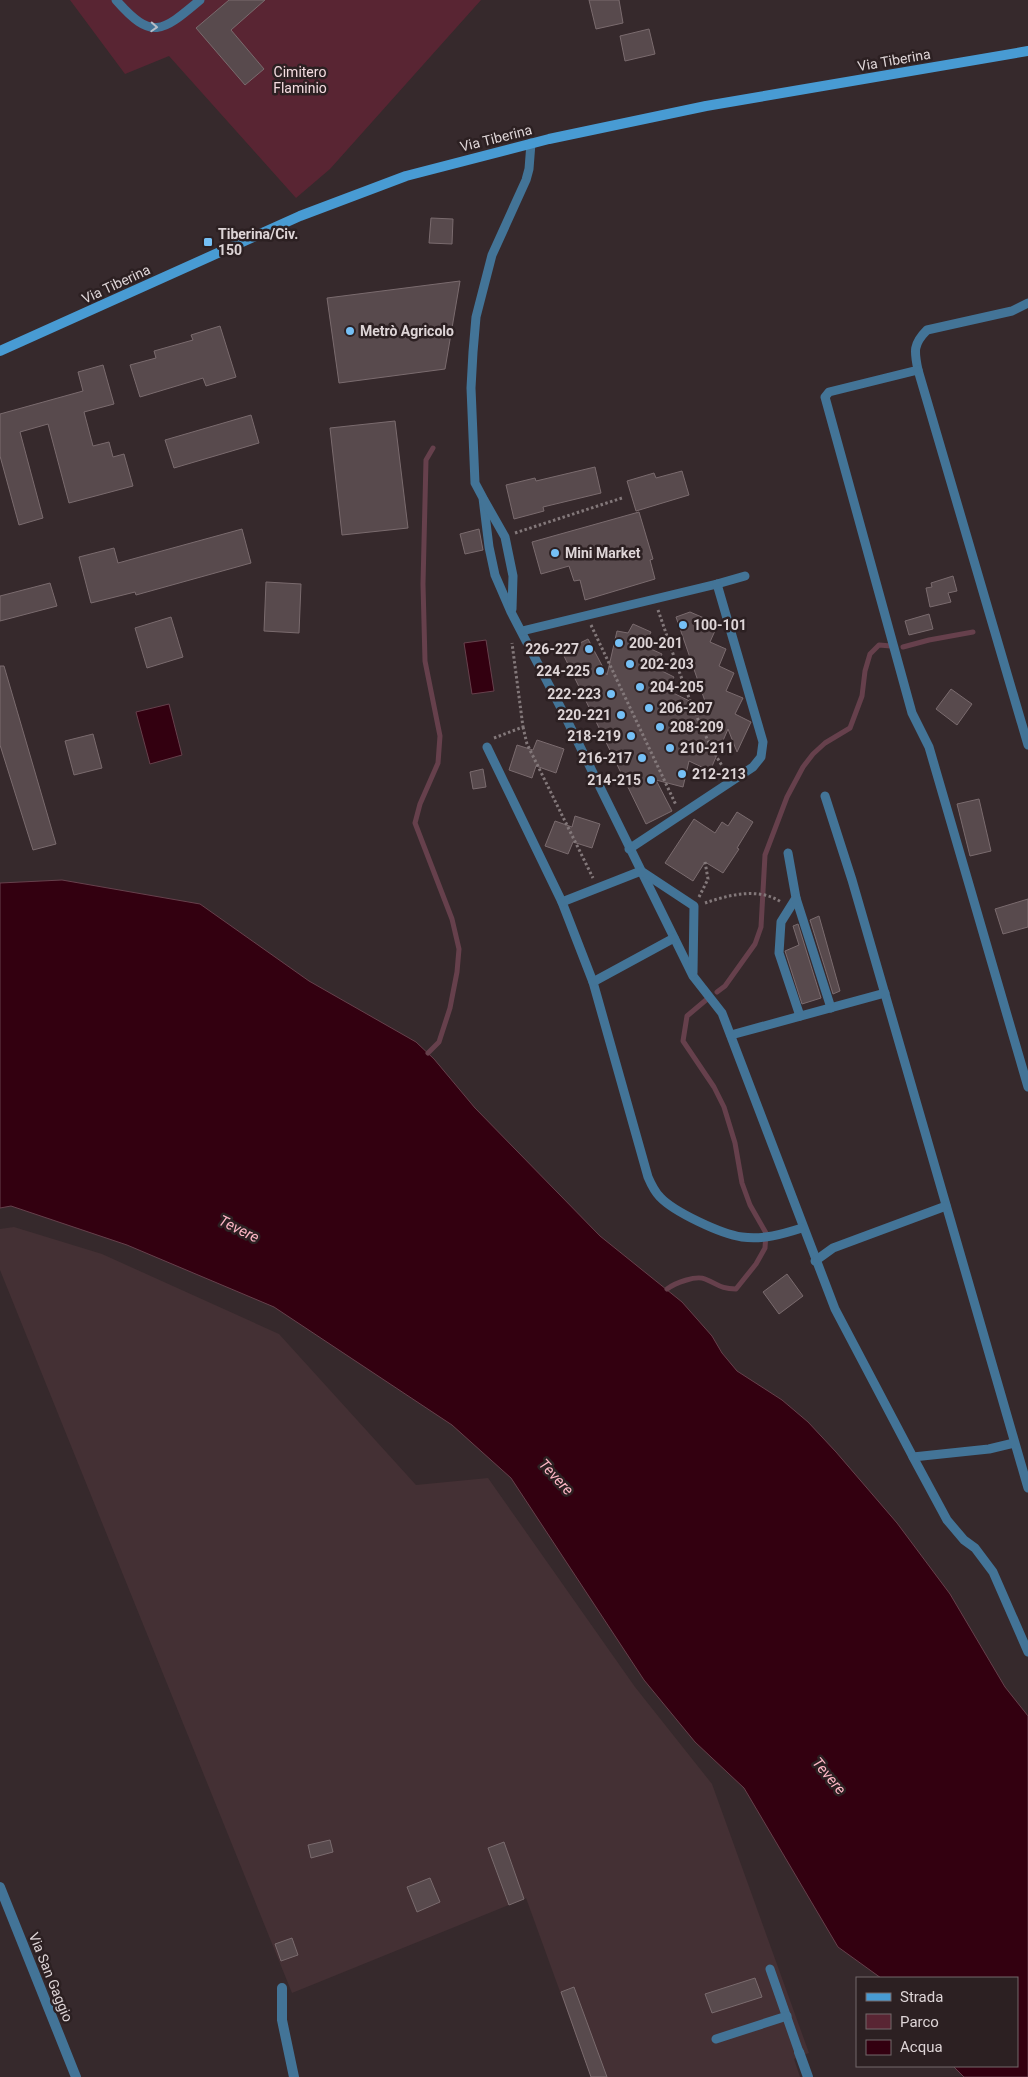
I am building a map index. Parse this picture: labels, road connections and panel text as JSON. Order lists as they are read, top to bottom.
{
  "streets": {
    "main road": ["Via Tiberina"],
    "street": ["Via San Gaggio"]
  },
  "water": ["Tevere"],
  "parks": ["Cimitero Flaminio"],
  "places": {
    "transit": ["Tiberina/Civ. 150"],
    "other": [
      "Metrò Agricolo",
      "Mini Market",
      "100-101",
      "200-201",
      "226-227",
      "202-203",
      "224-225",
      "204-205",
      "222-223",
      "206-207",
      "220-221",
      "208-209",
      "218-219",
      "210-211",
      "216-217",
      "212-213",
      "214-215"
    ]
  },
  "legend": ["Strada", "Parco", "Acqua"]
}
